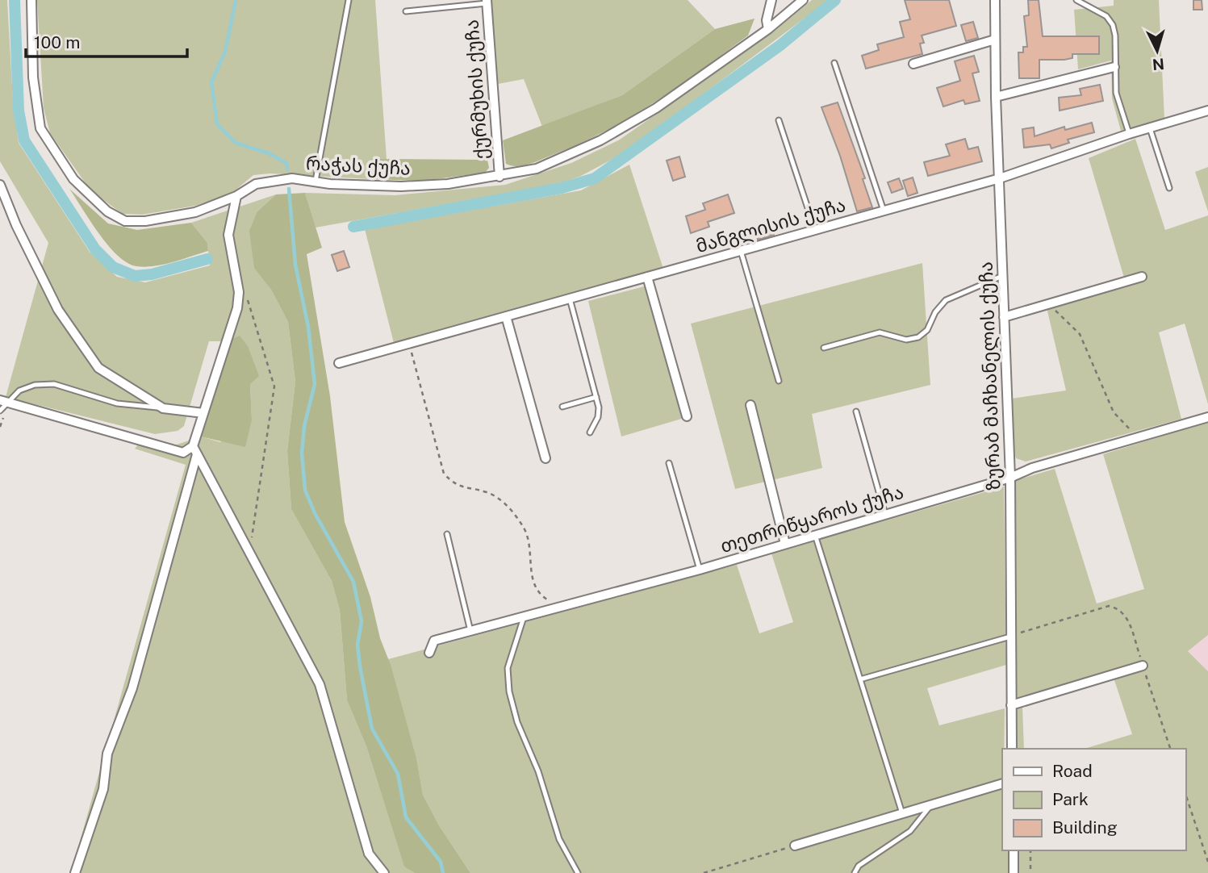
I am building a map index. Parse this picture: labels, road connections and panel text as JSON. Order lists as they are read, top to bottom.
{
  "streets": {
    "street": [
      "ქურმუხის ქუჩა",
      "რაჭას ქუჩა",
      "მანგლისის ქუჩა",
      "ზურაბ მაჩხანელის ქუჩა",
      "თეთრიწყაროს ქუჩა"
    ]
  },
  "crossings": [
    ["ქურმუხის ქუჩა", "რაჭას ქუჩა"],
    ["მანგლისის ქუჩა", "ზურაბ მაჩხანელის ქუჩა"],
    ["ზურაბ მაჩხანელის ქუჩა", "თეთრიწყაროს ქუჩა"]
  ],
  "legend": ["Road", "Park", "Building"],
  "scale_bar": "100 m",
  "north": "bottom"
}
